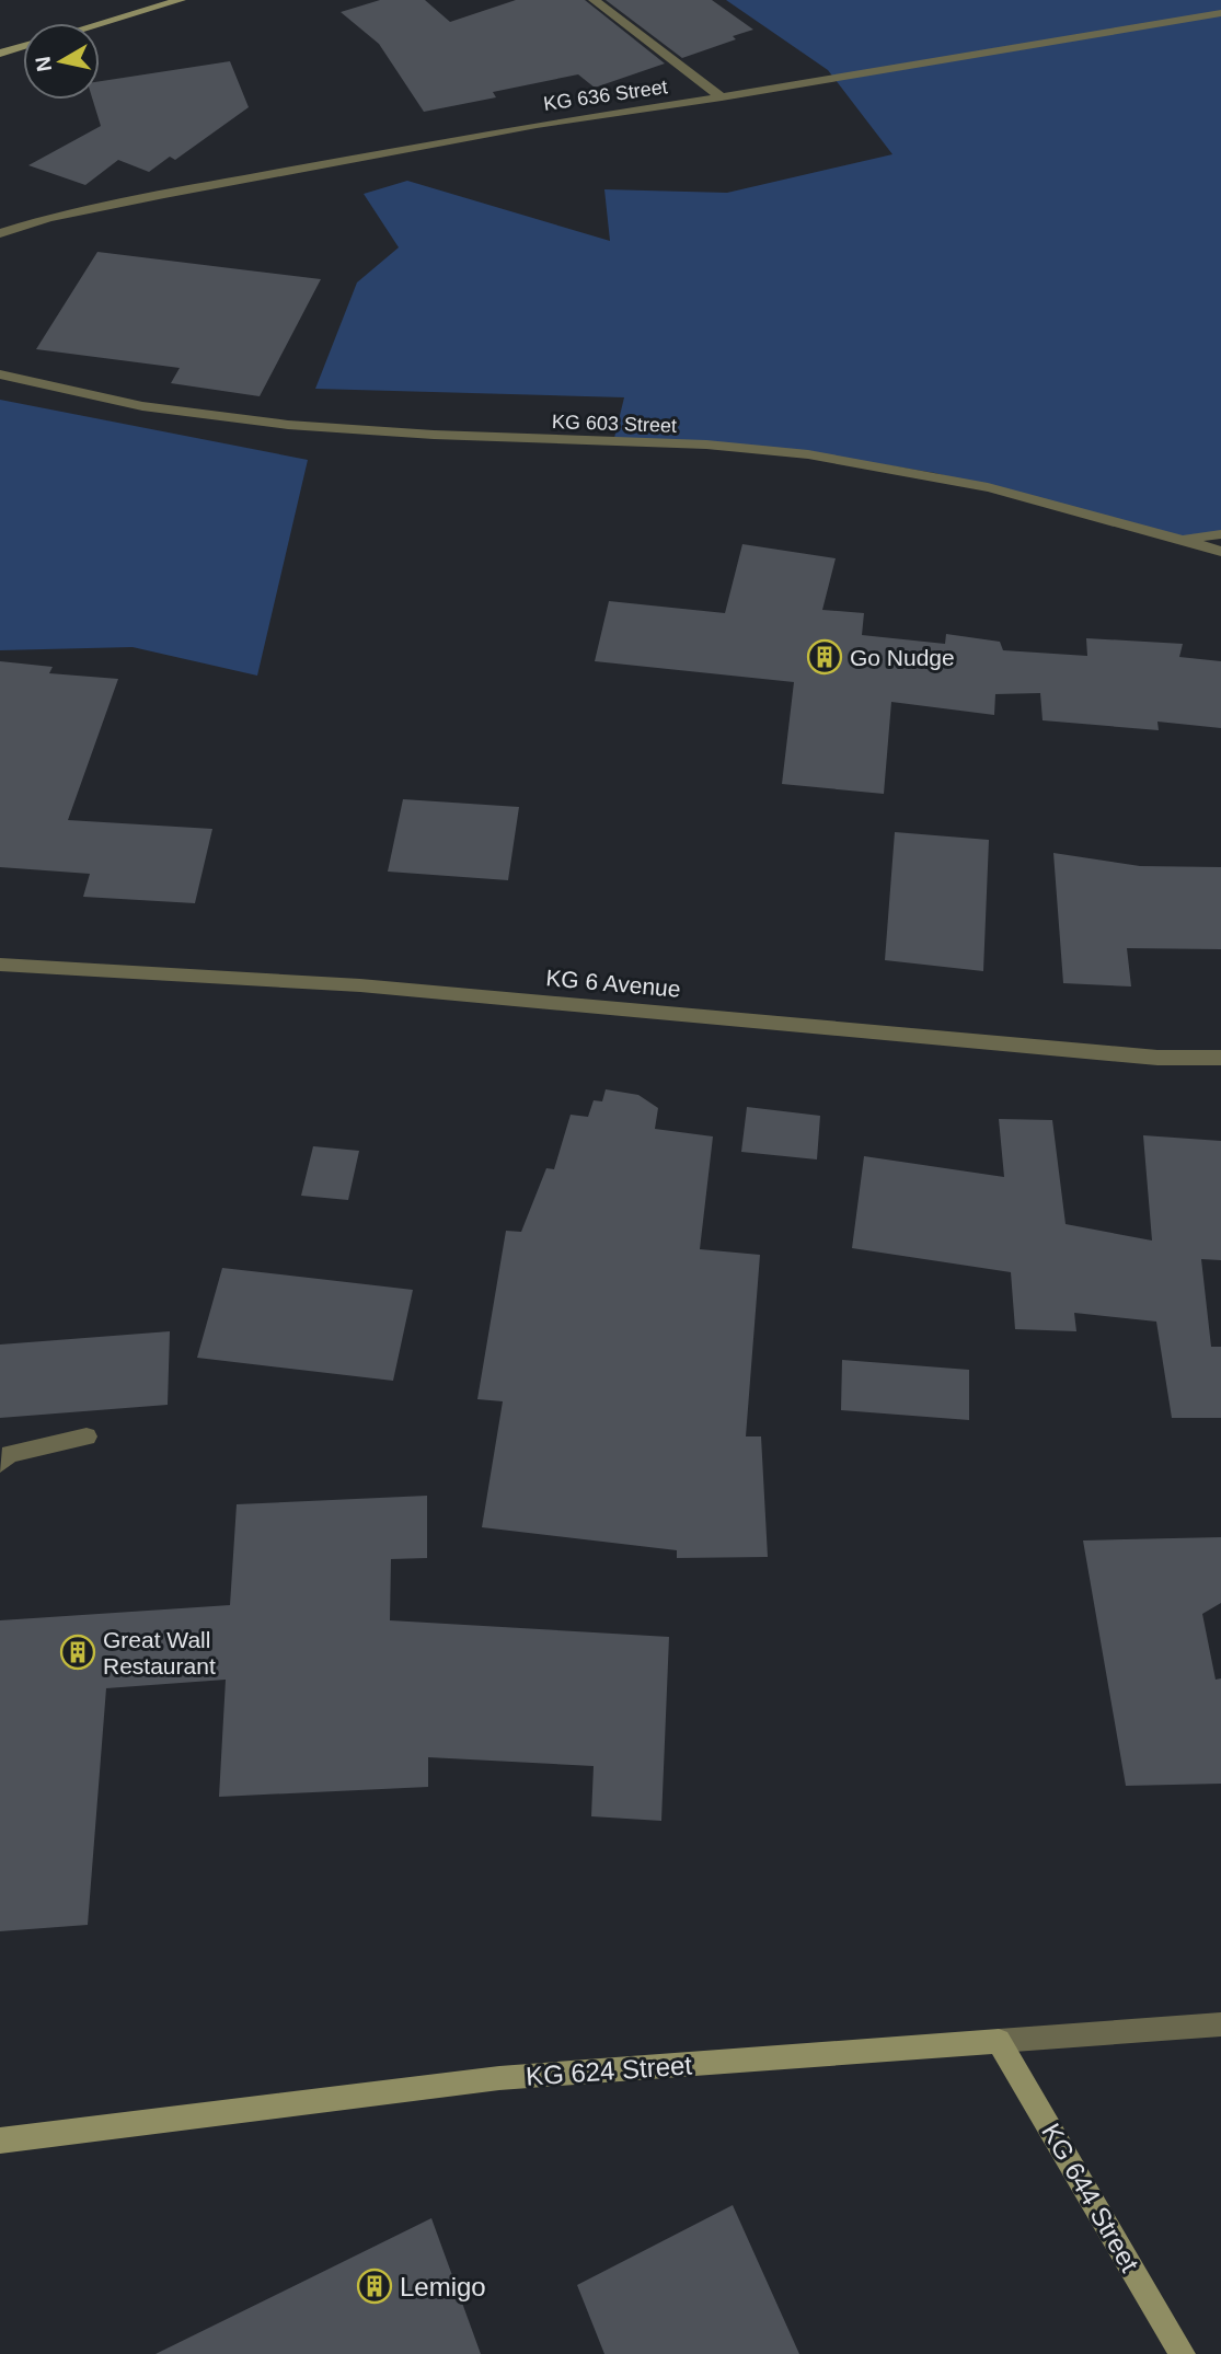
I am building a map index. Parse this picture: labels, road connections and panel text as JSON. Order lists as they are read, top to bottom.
{
  "streets": {
    "main road": ["KG 624 Street", "KG 644 Street"],
    "street": ["KG 636 Street", "KG 603 Street", "KG 6 Avenue"]
  },
  "crossings": [
    ["KG 624 Street", "KG 644 Street"]
  ],
  "places": {
    "building": ["Go Nudge", "Great Wall Restaurant", "Lemigo"]
  },
  "north": "left"
}
